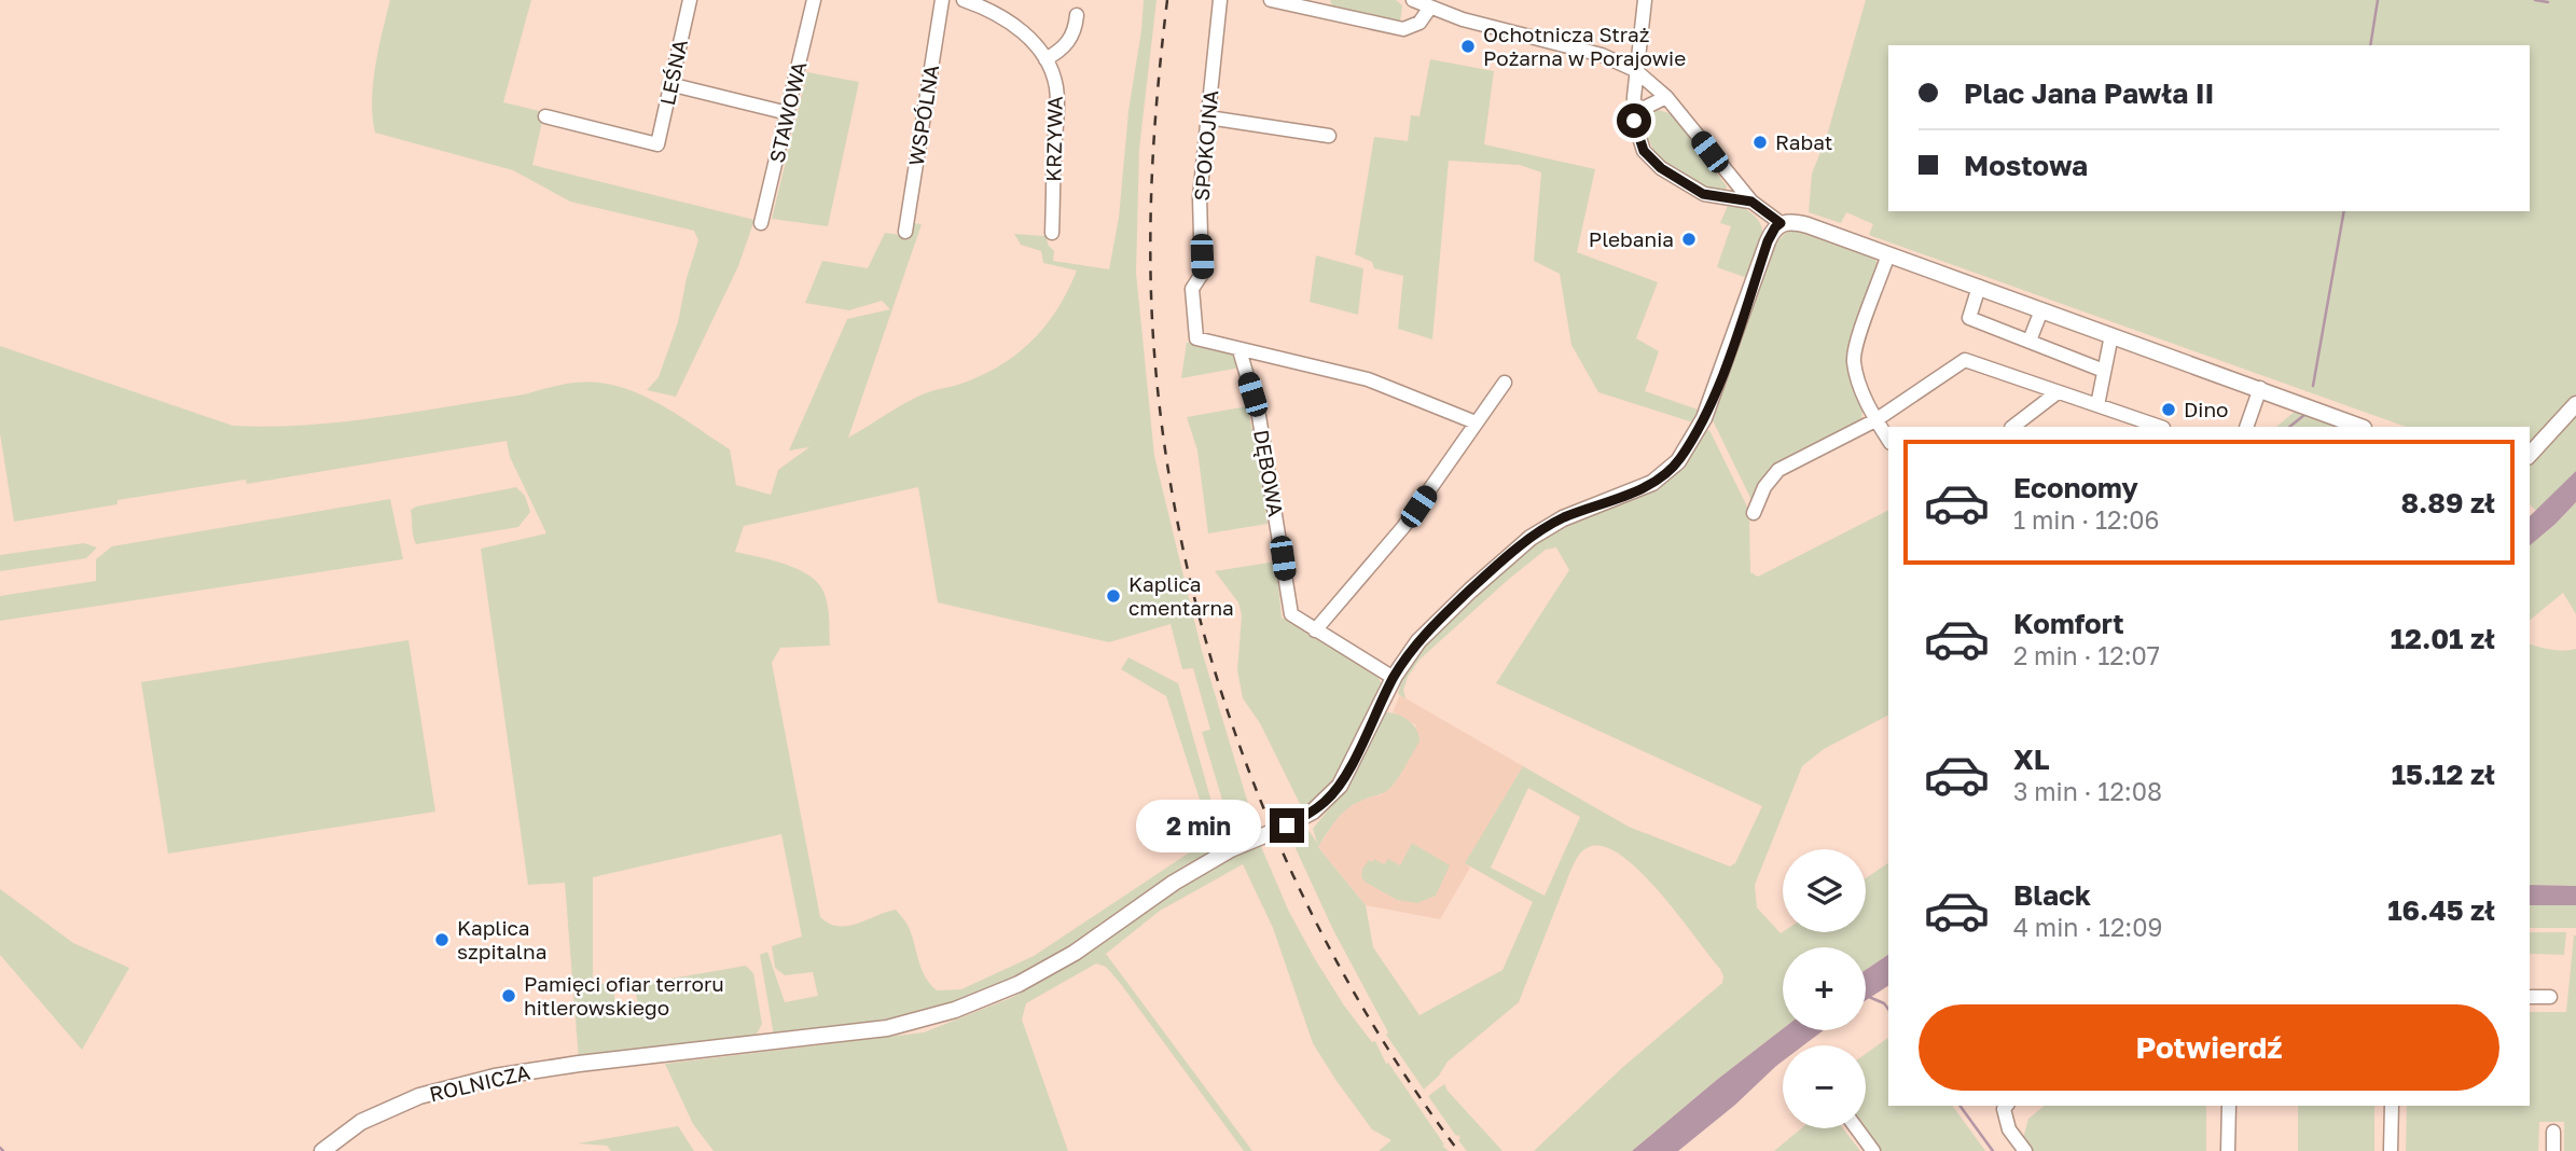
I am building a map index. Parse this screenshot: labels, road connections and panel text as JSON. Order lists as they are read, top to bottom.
{
  "streets": {
    "street": [
      "LEŚNA",
      "STAWOWA",
      "WSPÓLNA",
      "KRZYWA",
      "SPOKOJNA",
      "DĘBOWA",
      "ROLNICZA"
    ]
  },
  "crossings": [
    ["SPOKOJNA", "DĘBOWA"],
    ["DĘBOWA", "ROLNICZA"]
  ],
  "places": [
    "Ochotnicza Straż Pożarna w Porajowie",
    "Rabat",
    "Plebania",
    "Dino",
    "Kaplica cmentarna",
    "Kaplica szpitalna",
    "Pamięci ofiar terroru hitlerowskiego"
  ],
  "page": {
    "banner": ["Plac Jana Pawła II", "Mostowa"],
    "list": [
      {
        "name": "Economy",
        "note": "1 min · 12:06",
        "value": "8.89 zł"
      },
      {
        "name": "Komfort",
        "note": "2 min · 12:07",
        "value": "12.01 zł"
      },
      {
        "name": "XL",
        "note": "3 min · 12:08",
        "value": "15.12 zł"
      },
      {
        "name": "Black",
        "note": "4 min · 12:09",
        "value": "16.45 zł"
      }
    ],
    "bubble": "2 min",
    "map_buttons": ["+", "−"],
    "buttons": "Potwierdź"
  }
}
